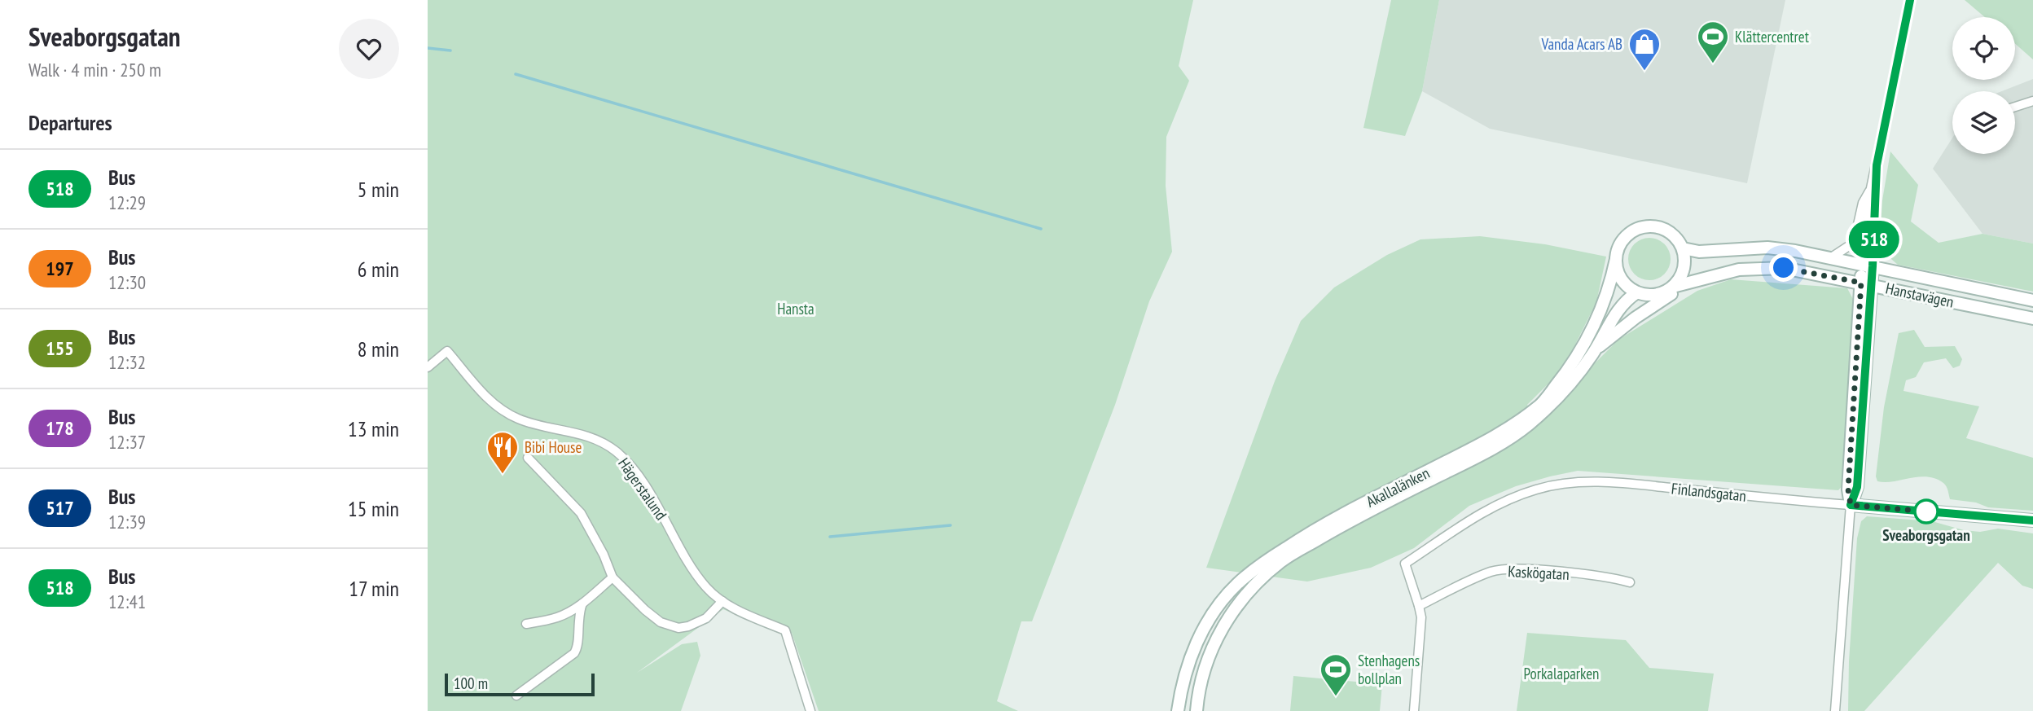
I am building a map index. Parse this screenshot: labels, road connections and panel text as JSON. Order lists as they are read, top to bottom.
{
  "streets": {
    "main road": ["Hanstavägen", "Akallalänken", "Finlandsgatan"],
    "street": ["Hägerstalund", "Kaskögatan"]
  },
  "crossings": [
    ["Hanstavägen", "Akallalänken"],
    ["Finlandsgatan", "Kaskögatan"]
  ],
  "parks": ["Hansta", "Porkalaparken"],
  "places": {
    "sports": ["Klättercentret", "Stenhagens bollplan"],
    "shop": ["Vanda Acars AB"],
    "restaurant": ["Bibi House"],
    "other": ["Sveaborgsgatan"]
  },
  "lines": ["bus line 518"],
  "scale_bar": "100 m",
  "page": {
    "heading": [
      ["Sveaborgsgatan", "Walk · 4 min · 250 m"],
      "Departures"
    ],
    "on_map": "518",
    "list": [
      {
        "mark": "518",
        "name": "Bus",
        "note": "12:29",
        "value": "5 min"
      },
      {
        "mark": "197",
        "name": "Bus",
        "note": "12:30",
        "value": "6 min"
      },
      {
        "mark": "155",
        "name": "Bus",
        "note": "12:32",
        "value": "8 min"
      },
      {
        "mark": "178",
        "name": "Bus",
        "note": "12:37",
        "value": "13 min"
      },
      {
        "mark": "517",
        "name": "Bus",
        "note": "12:39",
        "value": "15 min"
      },
      {
        "mark": "518",
        "name": "Bus",
        "note": "12:41",
        "value": "17 min"
      }
    ],
    "scale": "100 m"
  }
}
